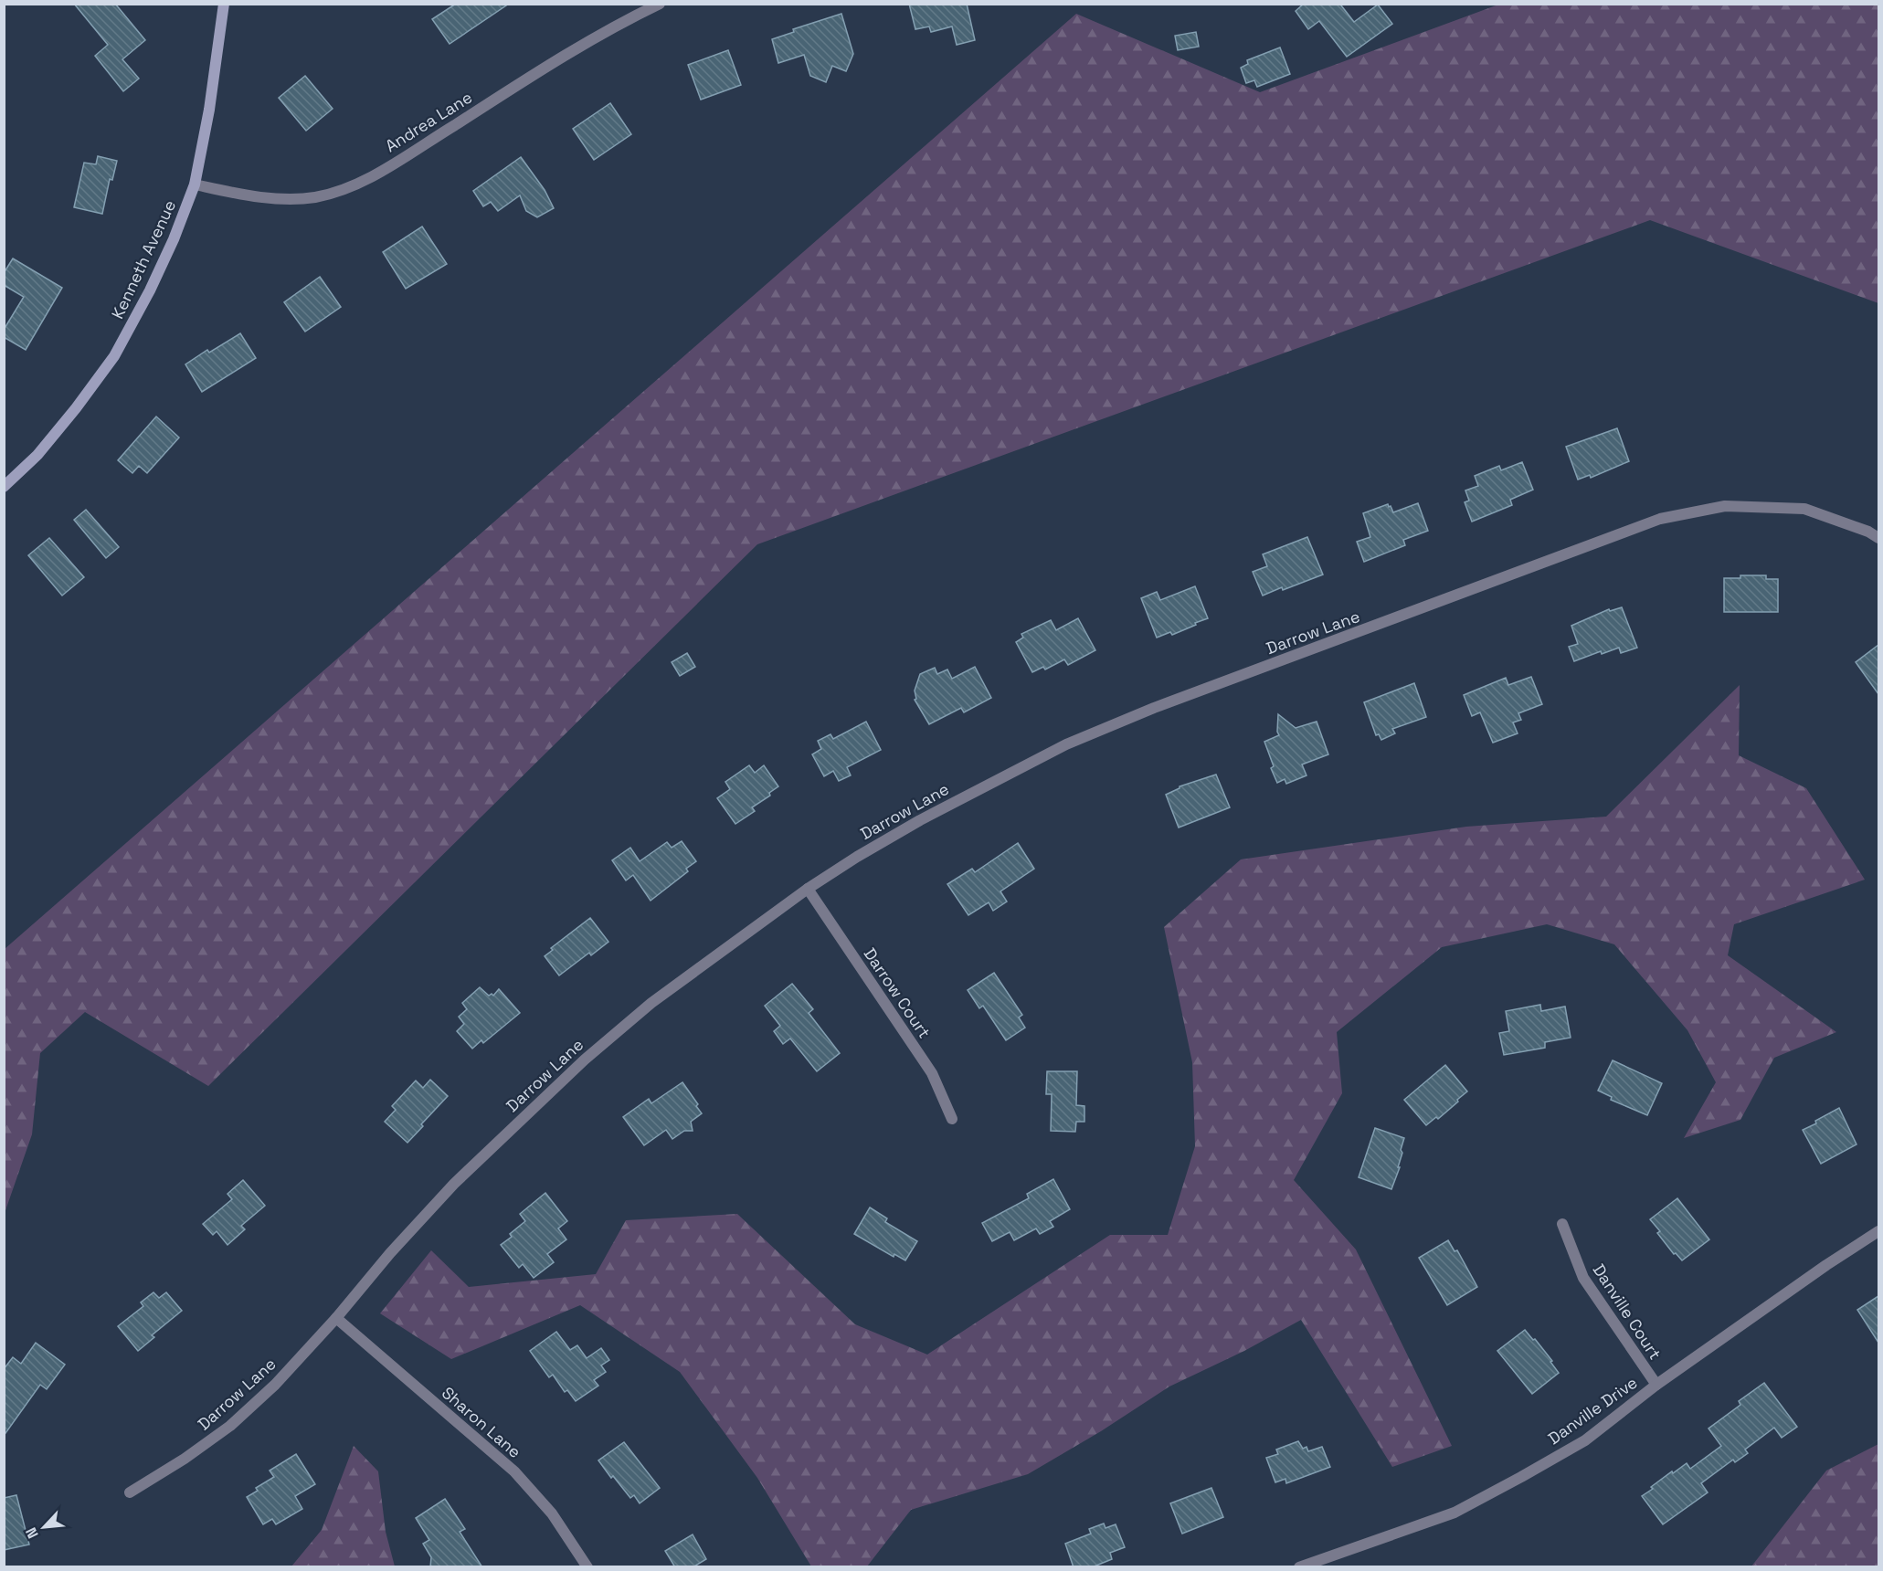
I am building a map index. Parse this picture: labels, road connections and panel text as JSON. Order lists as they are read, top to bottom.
{
  "streets": {
    "street": [
      "Andrea Lane",
      "Kenneth Avenue",
      "Darrow Lane",
      "Darrow Court",
      "Danville Court",
      "Danville Drive",
      "Sharon Lane"
    ]
  },
  "crossings": [
    ["Andrea Lane", "Kenneth Avenue"],
    ["Darrow Lane", "Darrow Court"],
    ["Darrow Lane", "Sharon Lane"],
    ["Danville Court", "Danville Drive"]
  ],
  "north": "bottom left"
}
